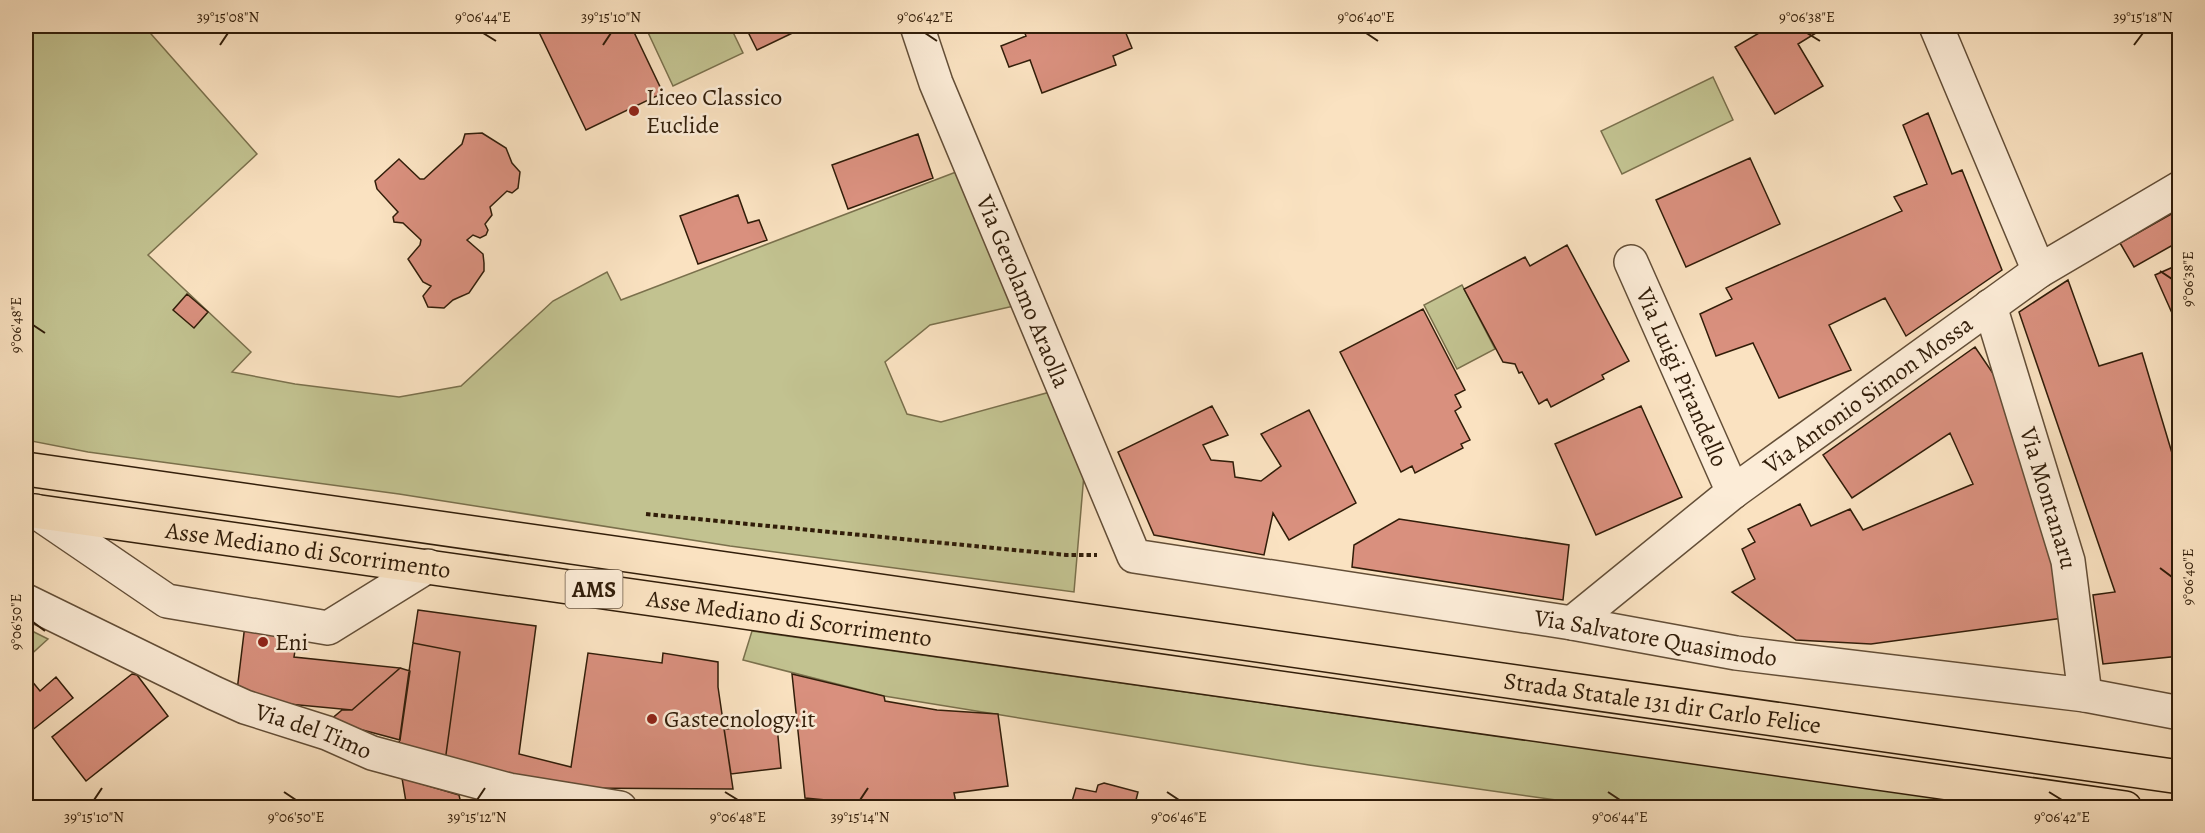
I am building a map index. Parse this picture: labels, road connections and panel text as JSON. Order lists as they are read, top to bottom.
{
  "streets": {
    "highway": ["Asse Mediano di Scorrimento", "AMS", "Strada Statale 131 dir Carlo Felice"],
    "street": [
      "Via Gerolamo Araolla",
      "Via Luigi Pirandello",
      "Via Antonio Simon Mossa",
      "Via Montanaru",
      "Via Salvatore Quasimodo",
      "Via del Timo"
    ]
  },
  "crossings": [
    ["Via Gerolamo Araolla", "Via Salvatore Quasimodo"],
    ["Via Luigi Pirandello", "Via Antonio Simon Mossa"],
    ["Via Antonio Simon Mossa", "Via Montanaru"],
    ["Via Antonio Simon Mossa", "Via Salvatore Quasimodo"],
    ["Via Montanaru", "Via Salvatore Quasimodo"],
    ["Asse Mediano di Scorrimento", "Strada Statale 131 dir Carlo Felice"]
  ],
  "places": ["Liceo Classico Euclide", "Eni", "Gastecnology.it"],
  "coordinates": [
    "39°15'08\"N",
    "9°06'44\"E",
    "39°15'10\"N",
    "9°06'42\"E",
    "9°06'40\"E",
    "9°06'38\"E",
    "39°15'18\"N",
    "9°06'48\"E",
    "9°06'50\"E",
    "39°15'12\"N",
    "39°15'14\"N",
    "9°06'46\"E"
  ]
}
